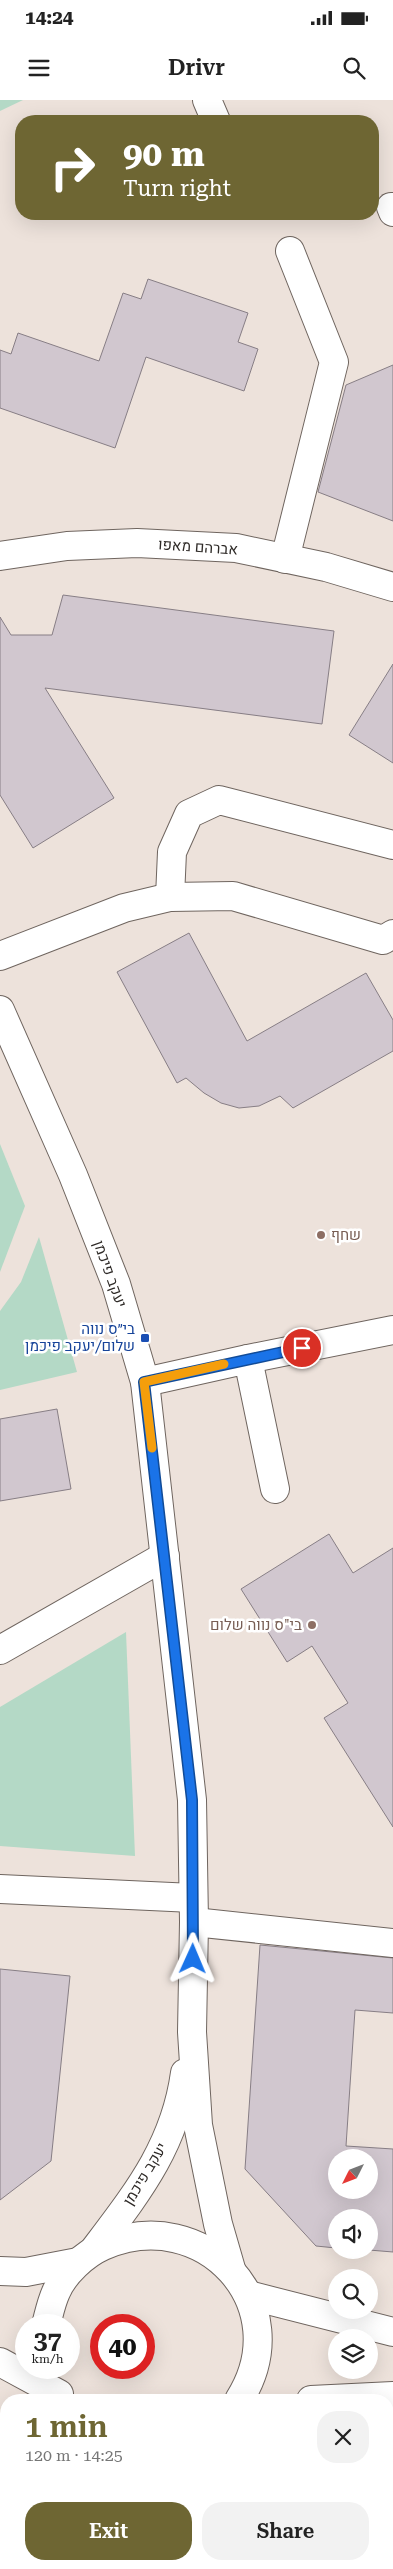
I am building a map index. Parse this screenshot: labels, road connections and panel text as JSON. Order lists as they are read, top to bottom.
{
  "streets": {
    "street": ["אברהם מאפו", "יעקב פיכמן"]
  },
  "places": {
    "other": ["שחף", "בי\"ס נווה שלום"],
    "transit": ["בי״ס נווה שלום/יעקב פיכמן"]
  },
  "north": "bottom left",
  "page": {
    "status": "14:24",
    "header": "Drivr",
    "turn": ["90 m", "Turn right"],
    "speed": "37 km/h",
    "limit": "40",
    "heading": ["1 min", "120 m · 14:25"],
    "buttons": ["Exit", "Share"]
  }
}
